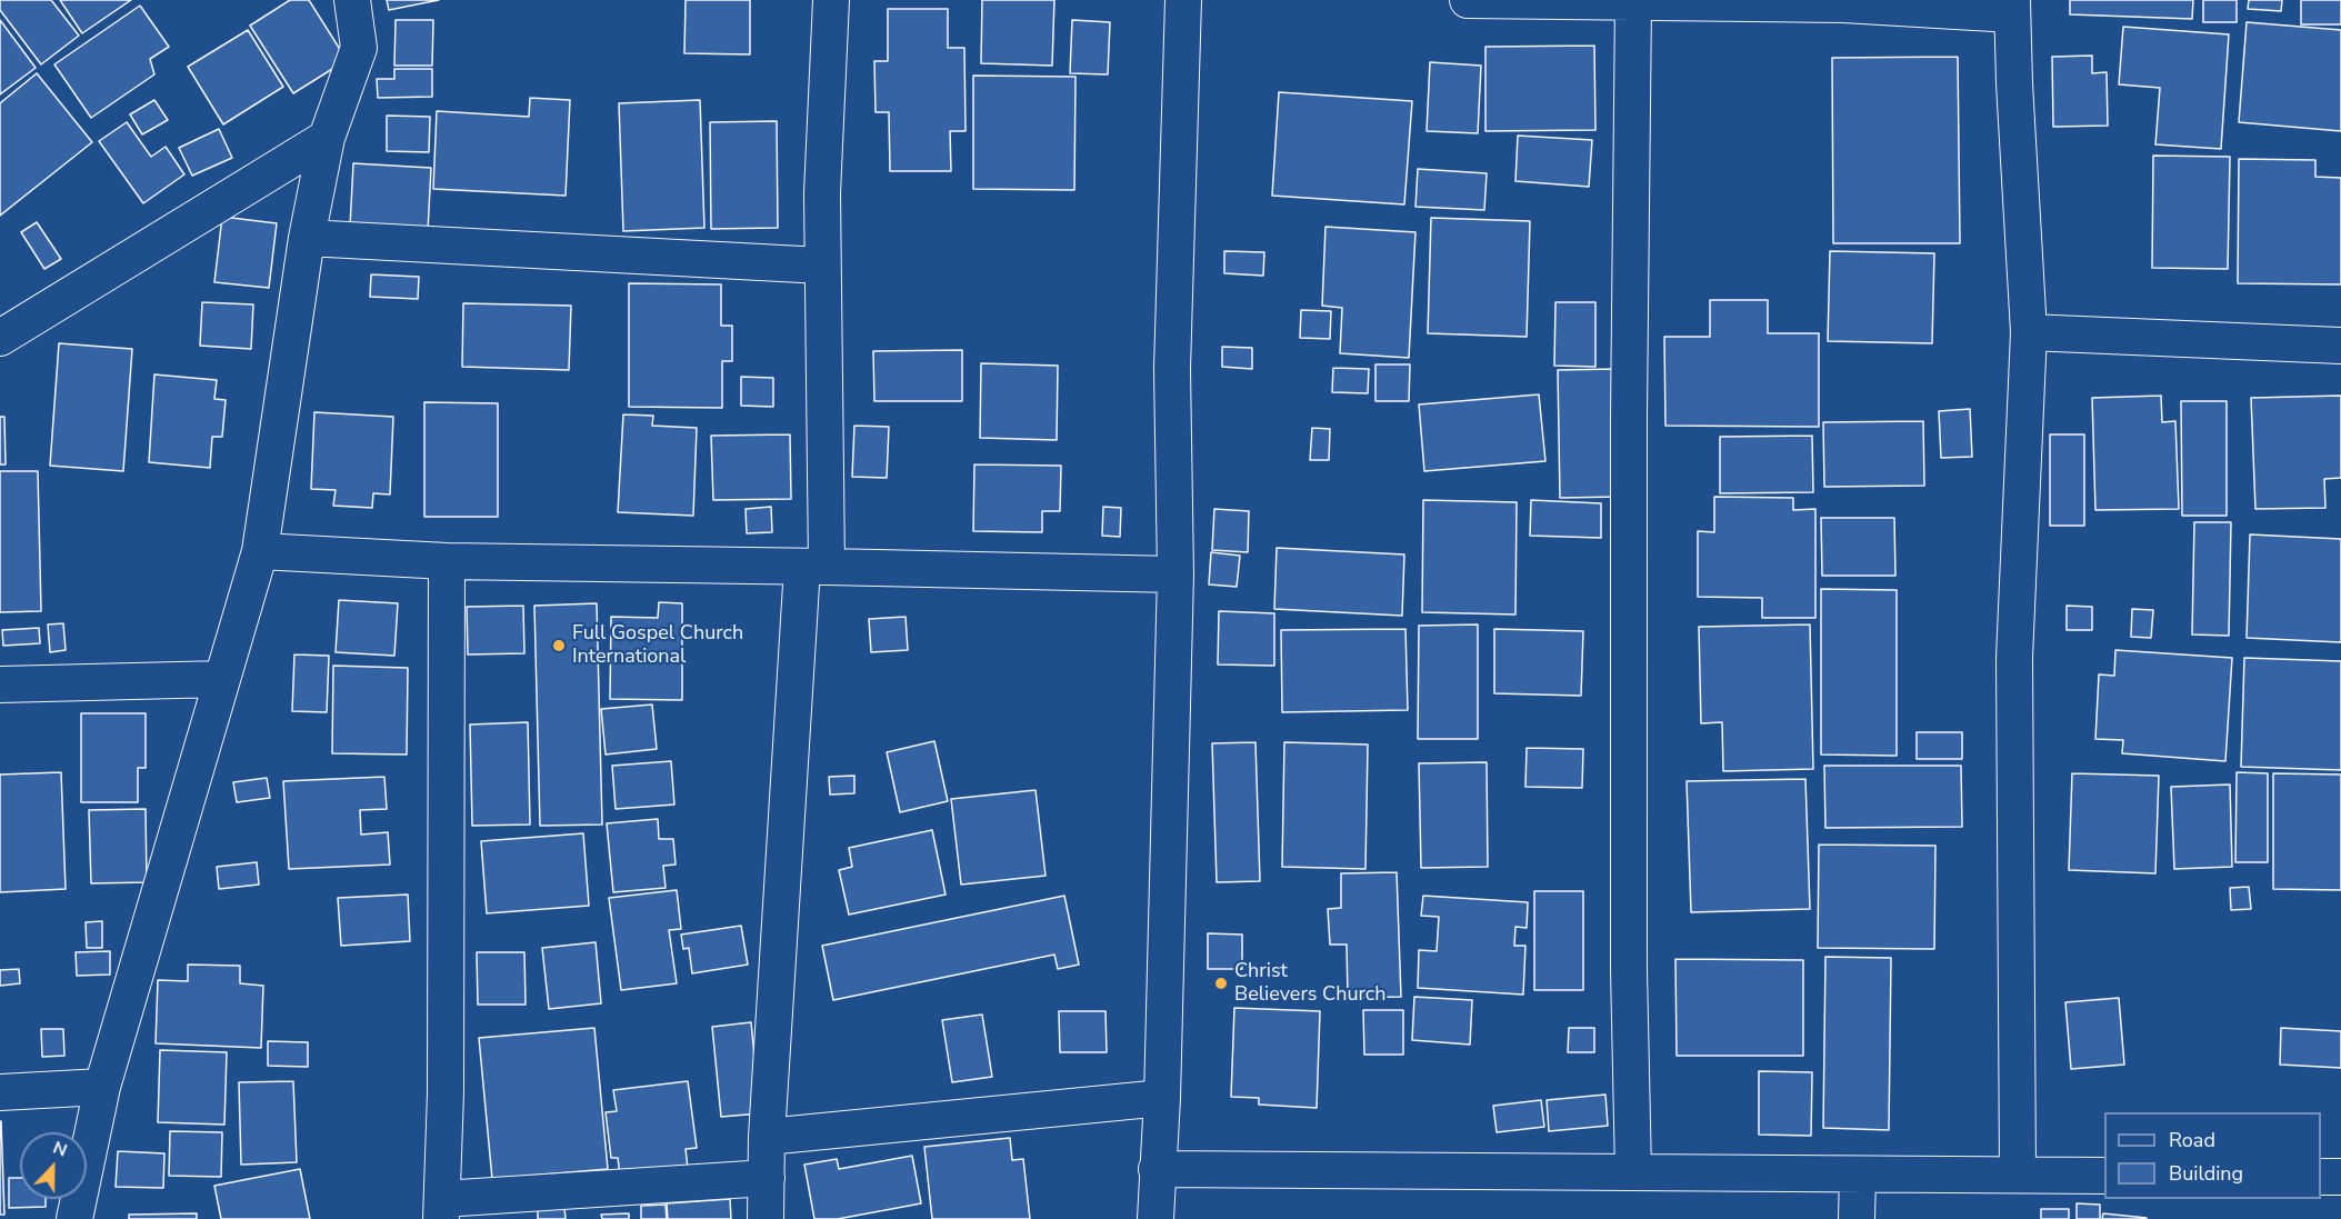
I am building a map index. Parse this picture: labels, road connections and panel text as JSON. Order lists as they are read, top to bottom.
{
  "places": ["Full Gospel Church International", "Christ Believers Church"],
  "legend": ["Road", "Building"],
  "north": "top"
}
